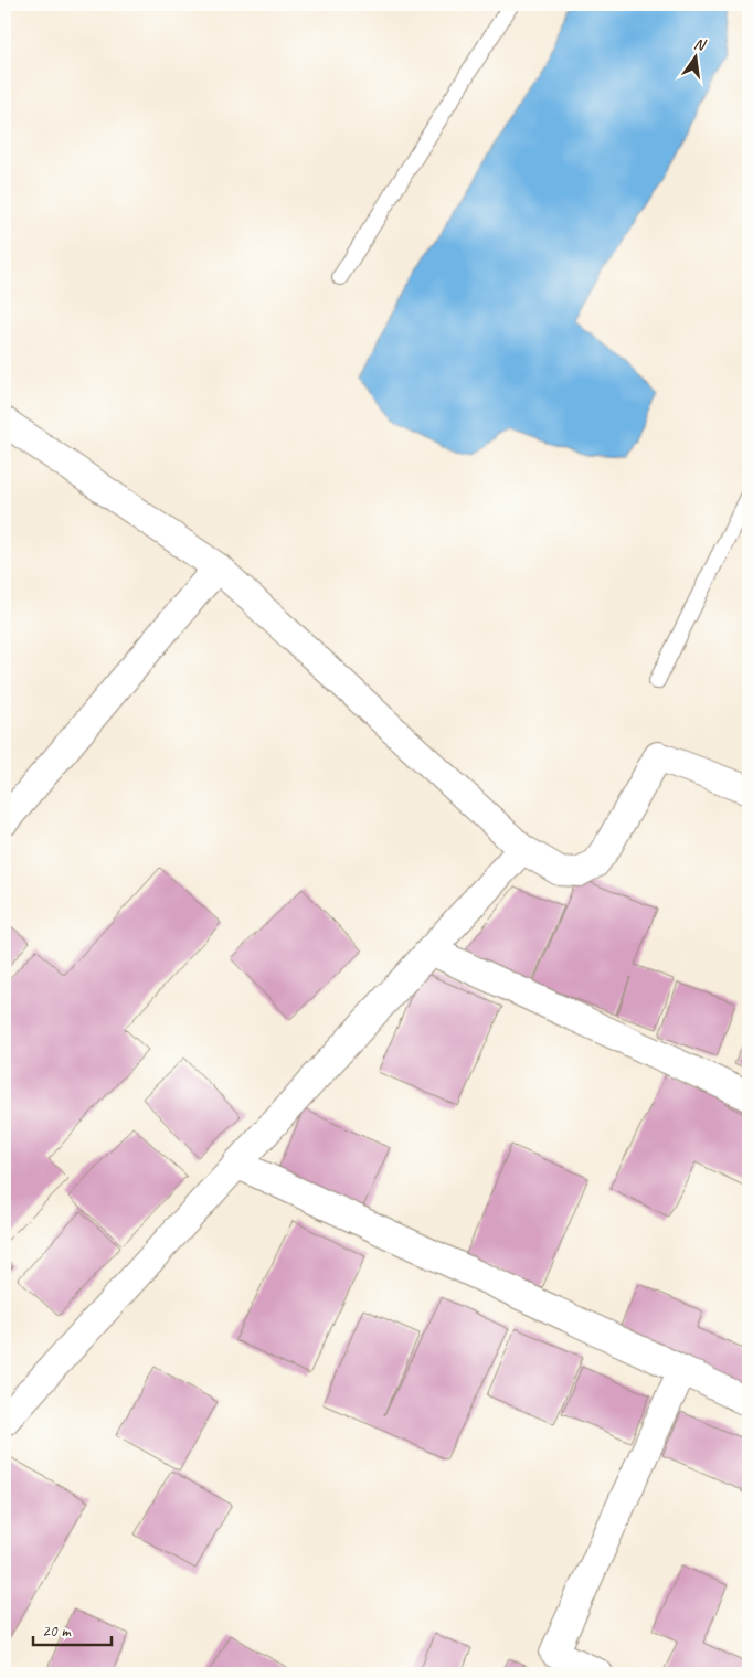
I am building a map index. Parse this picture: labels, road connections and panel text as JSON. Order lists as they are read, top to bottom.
{
  "scale_bar": "20 m",
  "north": "top"
}
